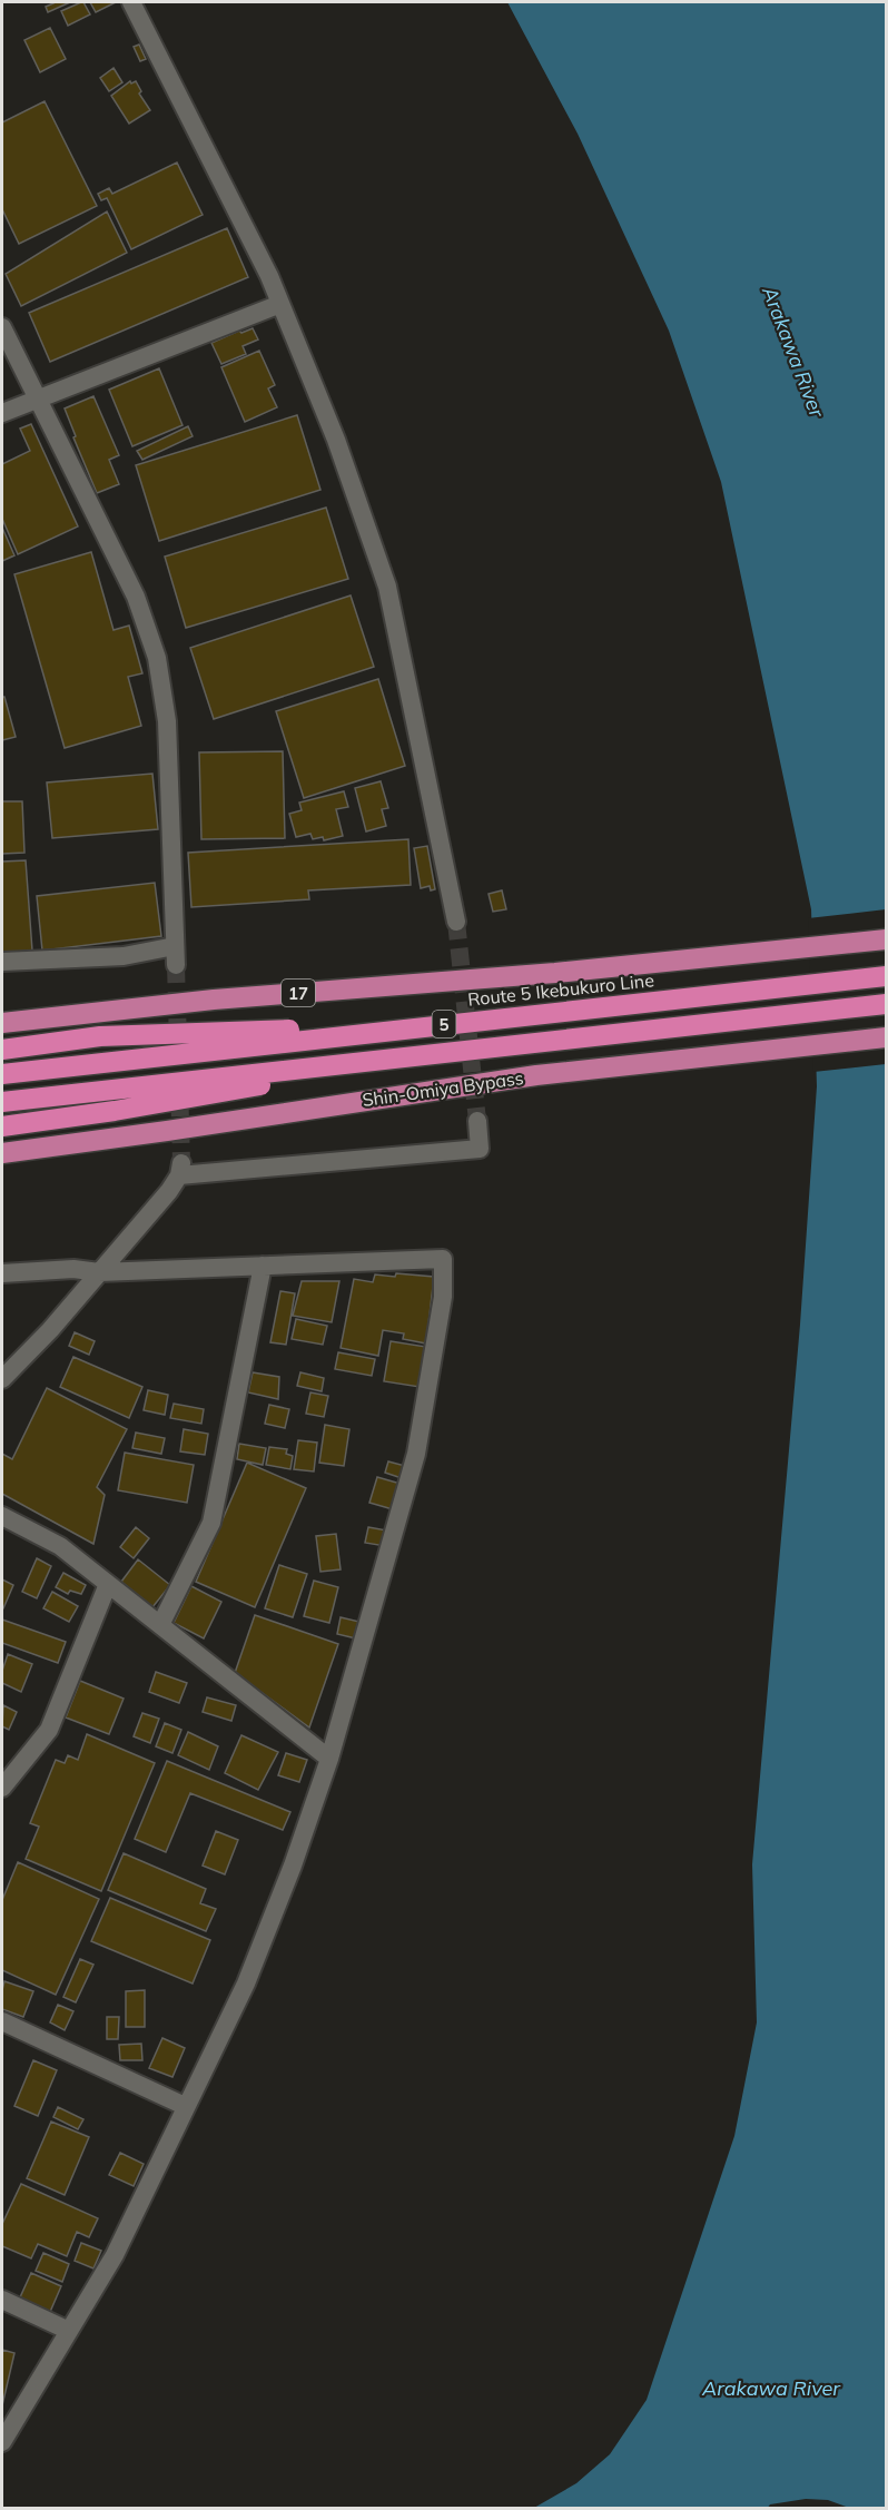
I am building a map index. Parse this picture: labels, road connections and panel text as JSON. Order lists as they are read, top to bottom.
{
  "streets": {
    "highway": [
      "Route 5 Ikebukuro Line",
      "17",
      "5",
      "Shin-Omiya Bypass"
    ]
  },
  "water": ["Arakawa River"]
}
